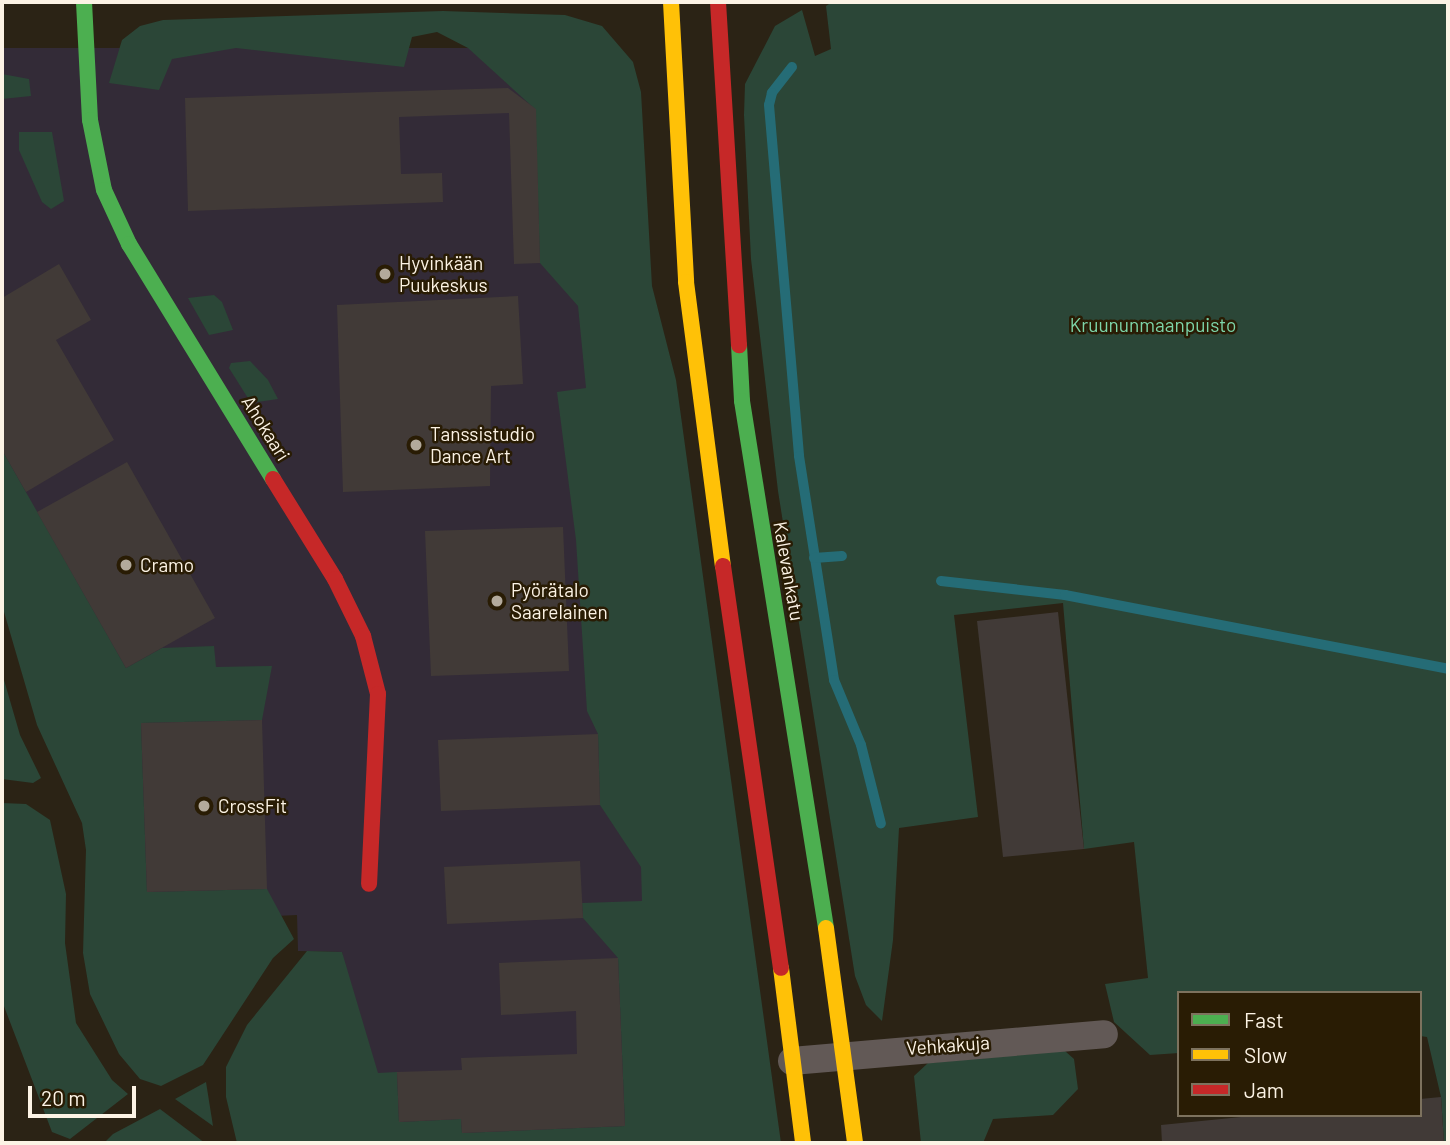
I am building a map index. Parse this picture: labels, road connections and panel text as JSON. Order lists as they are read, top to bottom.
{
  "streets": {
    "main road": ["Ahokaari", "Kalevankatu"],
    "street": ["Vehkakuja"]
  },
  "crossings": [
    ["Kalevankatu", "Vehkakuja"]
  ],
  "parks": ["Kruununmaanpuisto"],
  "places": [
    "Hyvinkään Puukeskus",
    "Tanssistudio Dance Art",
    "Cramo",
    "Pyörätalo Saarelainen",
    "CrossFit"
  ],
  "legend": ["Fast", "Slow", "Jam"],
  "scale_bar": "20 m"
}
